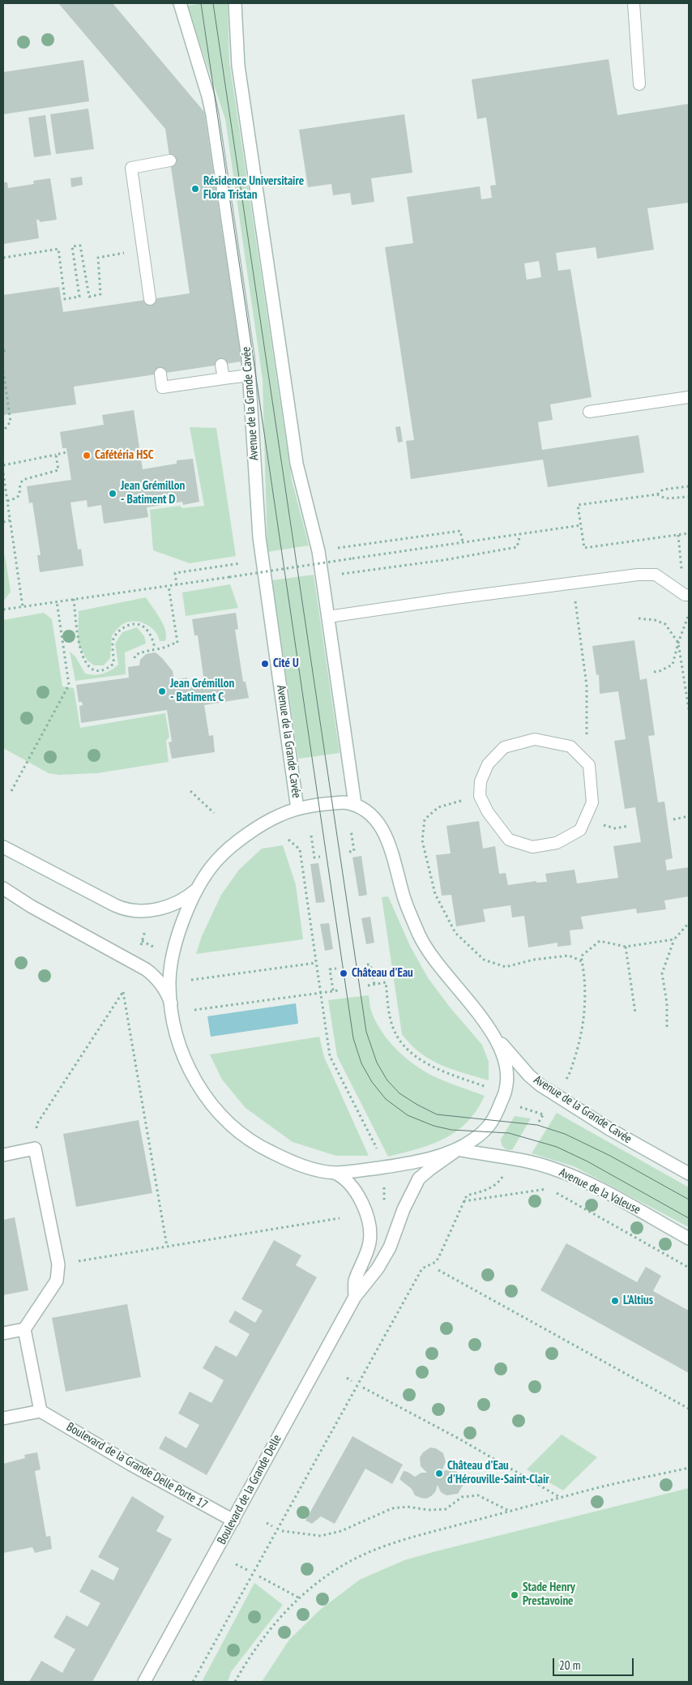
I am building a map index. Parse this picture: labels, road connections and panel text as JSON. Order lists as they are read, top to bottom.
{
  "streets": {
    "main road": [
      "Avenue de la Grande Cavée",
      "Avenue de la Valeuse",
      "Boulevard de la Grande Delle Porte 17",
      "Boulevard de la Grande Delle"
    ]
  },
  "crossings": [
    ["Avenue de la Valeuse", "Boulevard de la Grande Delle"],
    ["Boulevard de la Grande Delle Porte 17", "Boulevard de la Grande Delle"]
  ],
  "places": [
    "Résidence Universitaire Flora Tristan",
    "Cafétéria HSC",
    "Jean Grémillon - Batiment D",
    "Cité U",
    "Jean Grémillon - Batiment C",
    "Château d'Eau",
    "L'Altius",
    "Château d'Eau d'Hérouville-Saint-Clair",
    "Stade Henry Prestavoine"
  ],
  "scale_bar": "20 m"
}
